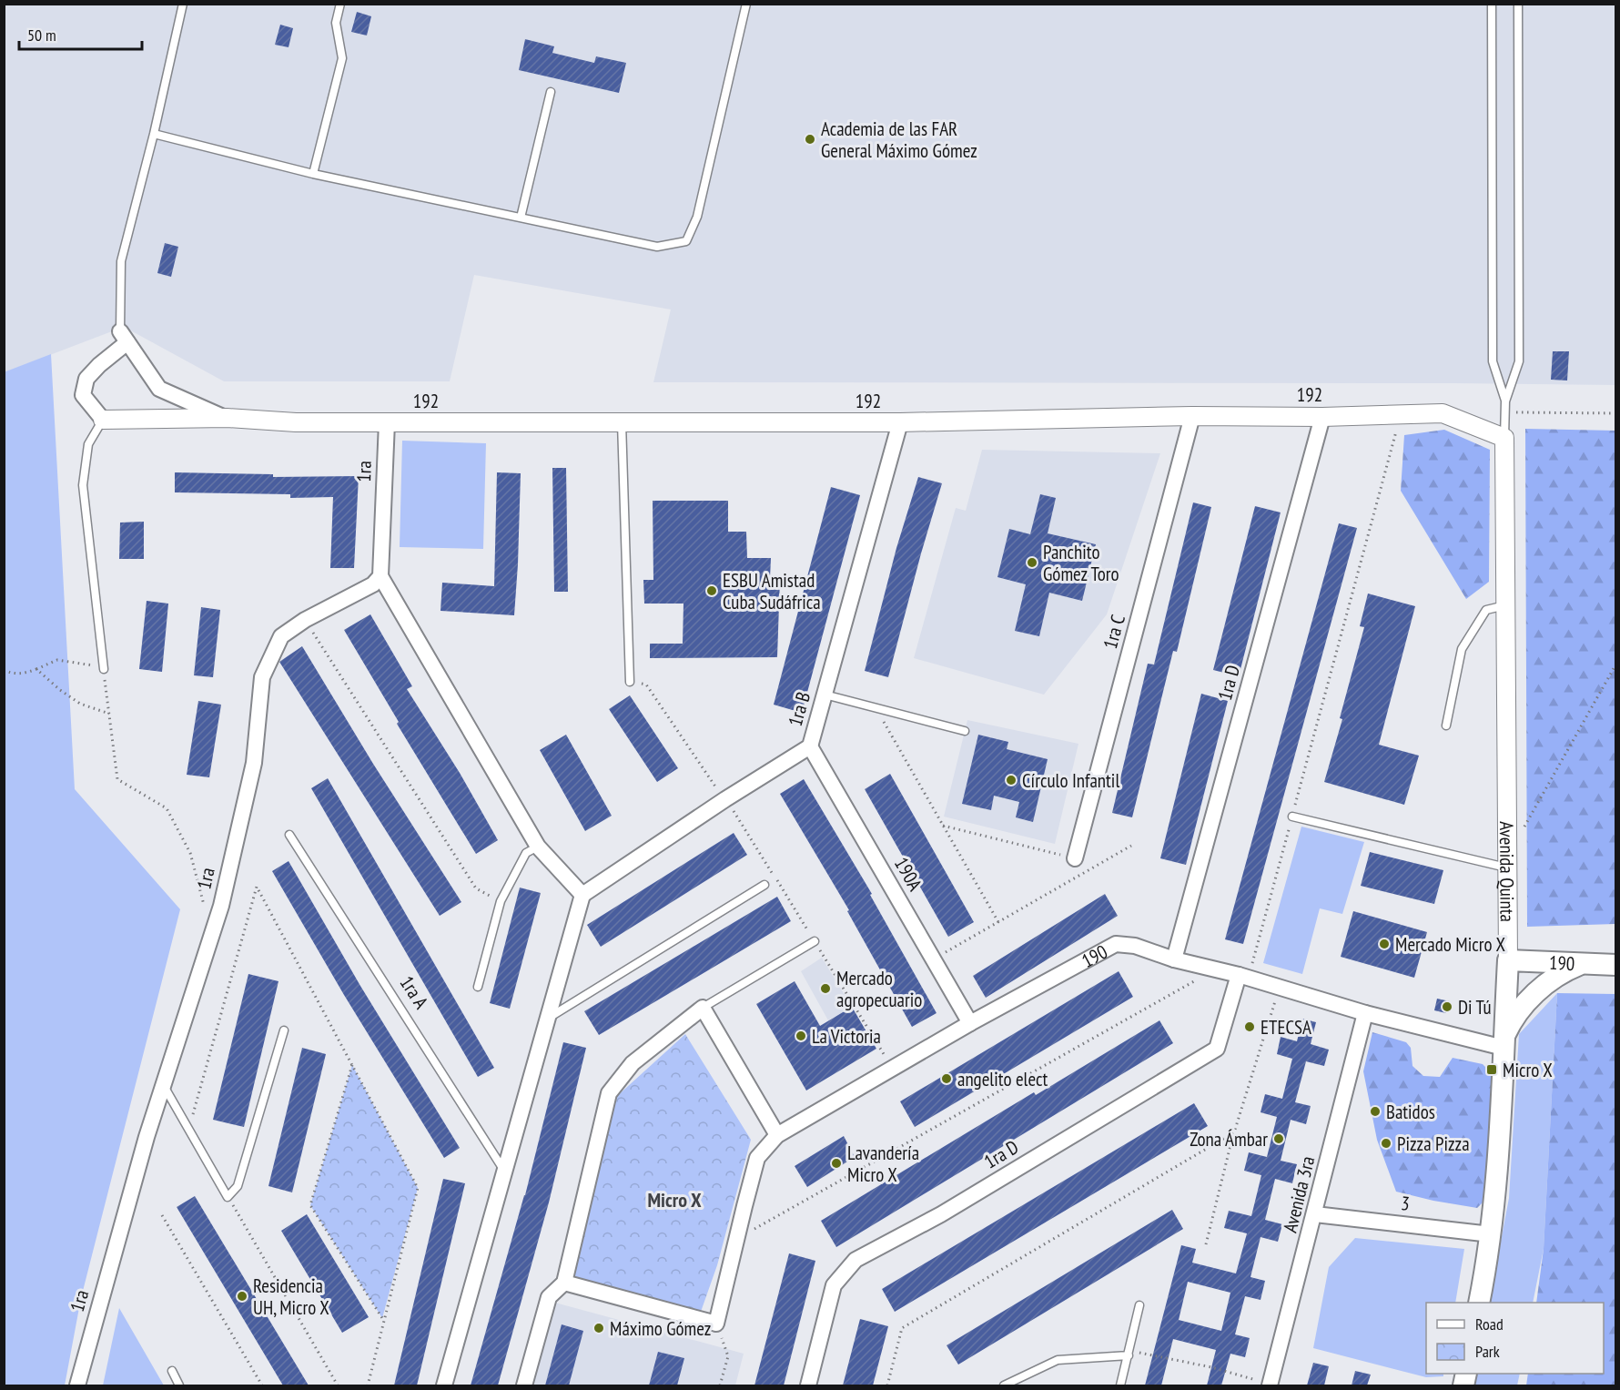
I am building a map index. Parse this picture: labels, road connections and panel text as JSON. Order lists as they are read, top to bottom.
{
  "streets": {
    "main road": ["Avenida Quinta", "190"],
    "street": [
      "192",
      "1ra",
      "1ra C",
      "1ra D",
      "1ra B",
      "190A",
      "Avenida 3ra",
      "3"
    ],
    "lane": ["1ra A"]
  },
  "crossings": [
    ["192", "1ra"],
    ["192", "1ra C"],
    ["192", "1ra D"],
    ["192", "1ra B"],
    ["192", "Avenida Quinta"],
    ["1ra D", "190"],
    ["1ra B", "190A"],
    ["Avenida Quinta", "190"],
    ["Avenida Quinta", "3"],
    ["190A", "190"],
    ["190", "Avenida 3ra"],
    ["Avenida 3ra", "3"]
  ],
  "districts": ["Micro X"],
  "places": {
    "other": [
      "Academia de las FAR General Máximo Gómez",
      "Panchito Gómez Toro",
      "ESBU Amistad Cuba Sudáfrica",
      "Círculo Infantil",
      "Mercado Micro X",
      "Mercado agropecuario",
      "Di Tú",
      "ETECSA",
      "La Victoria",
      "angelito elect",
      "Batidos",
      "Zona Ámbar",
      "Pizza Pizza",
      "Lavandería Micro X",
      "Residencia UH, Micro X",
      "Máximo Gómez"
    ],
    "transit": ["Micro X"]
  },
  "legend": ["Road", "Park"],
  "scale_bar": "50 m"
}
